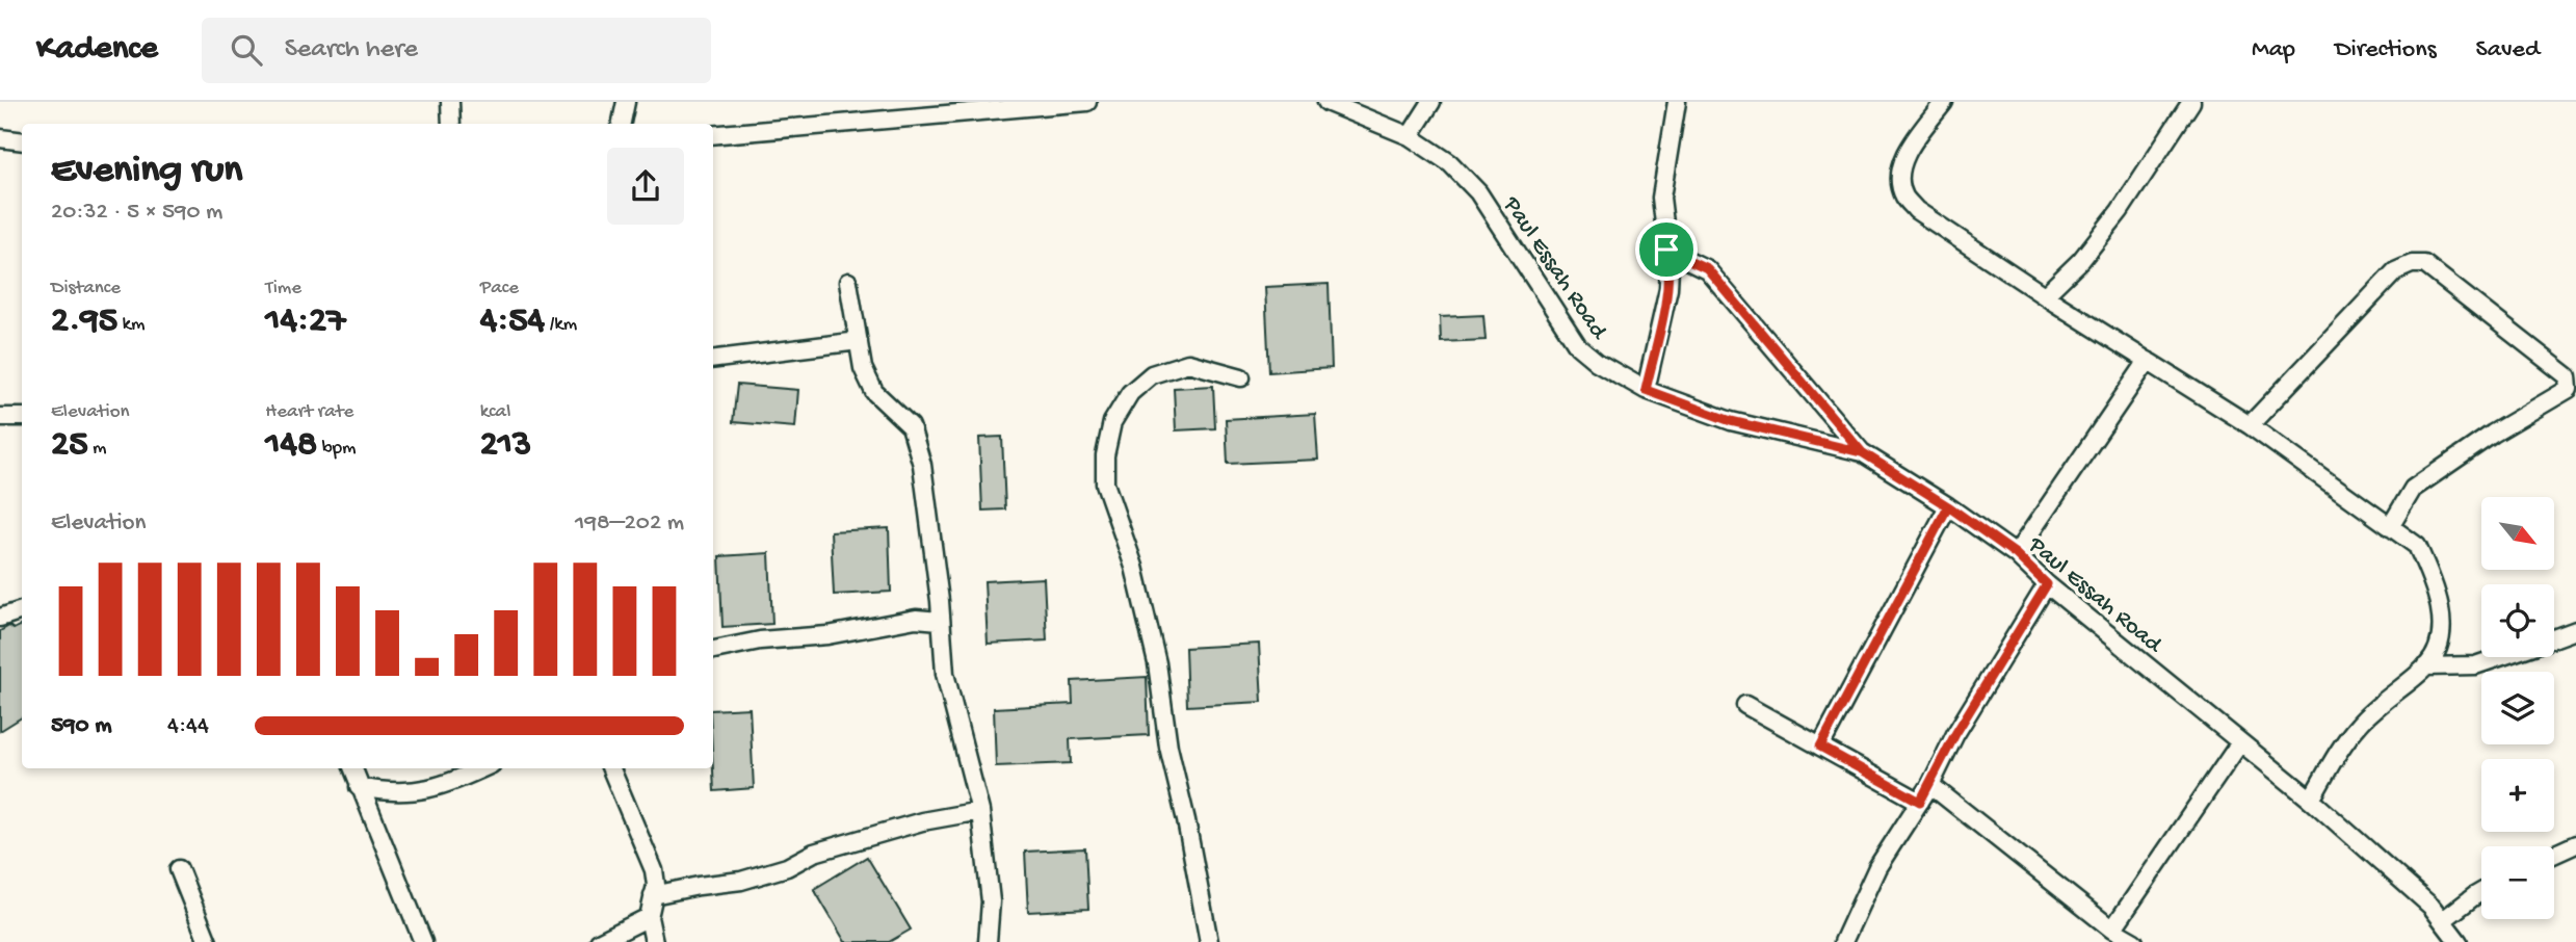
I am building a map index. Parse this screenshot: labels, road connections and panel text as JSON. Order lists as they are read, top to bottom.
{
  "streets": {
    "street": ["Paul Essah Road"]
  },
  "north": "bottom right",
  "page": {
    "header": "Kadence",
    "search": "Search here",
    "nav": ["Map", "Directions", "Saved"],
    "heading": ["Evening run", "20:32 · 5 × 590 m"],
    "stats": [
      ["Distance", "2.95 km"],
      ["Time", "14:27"],
      ["Pace", "4:54 /km"],
      ["Elevation", "25 m"],
      ["Heart rate", "148 bpm"],
      ["kcal", "213"]
    ],
    "chart": ["Elevation", "198–202 m"],
    "map_buttons": ["+", "−"],
    "list": [
      {
        "name": "590 m",
        "note": "4:44"
      }
    ]
  }
}
